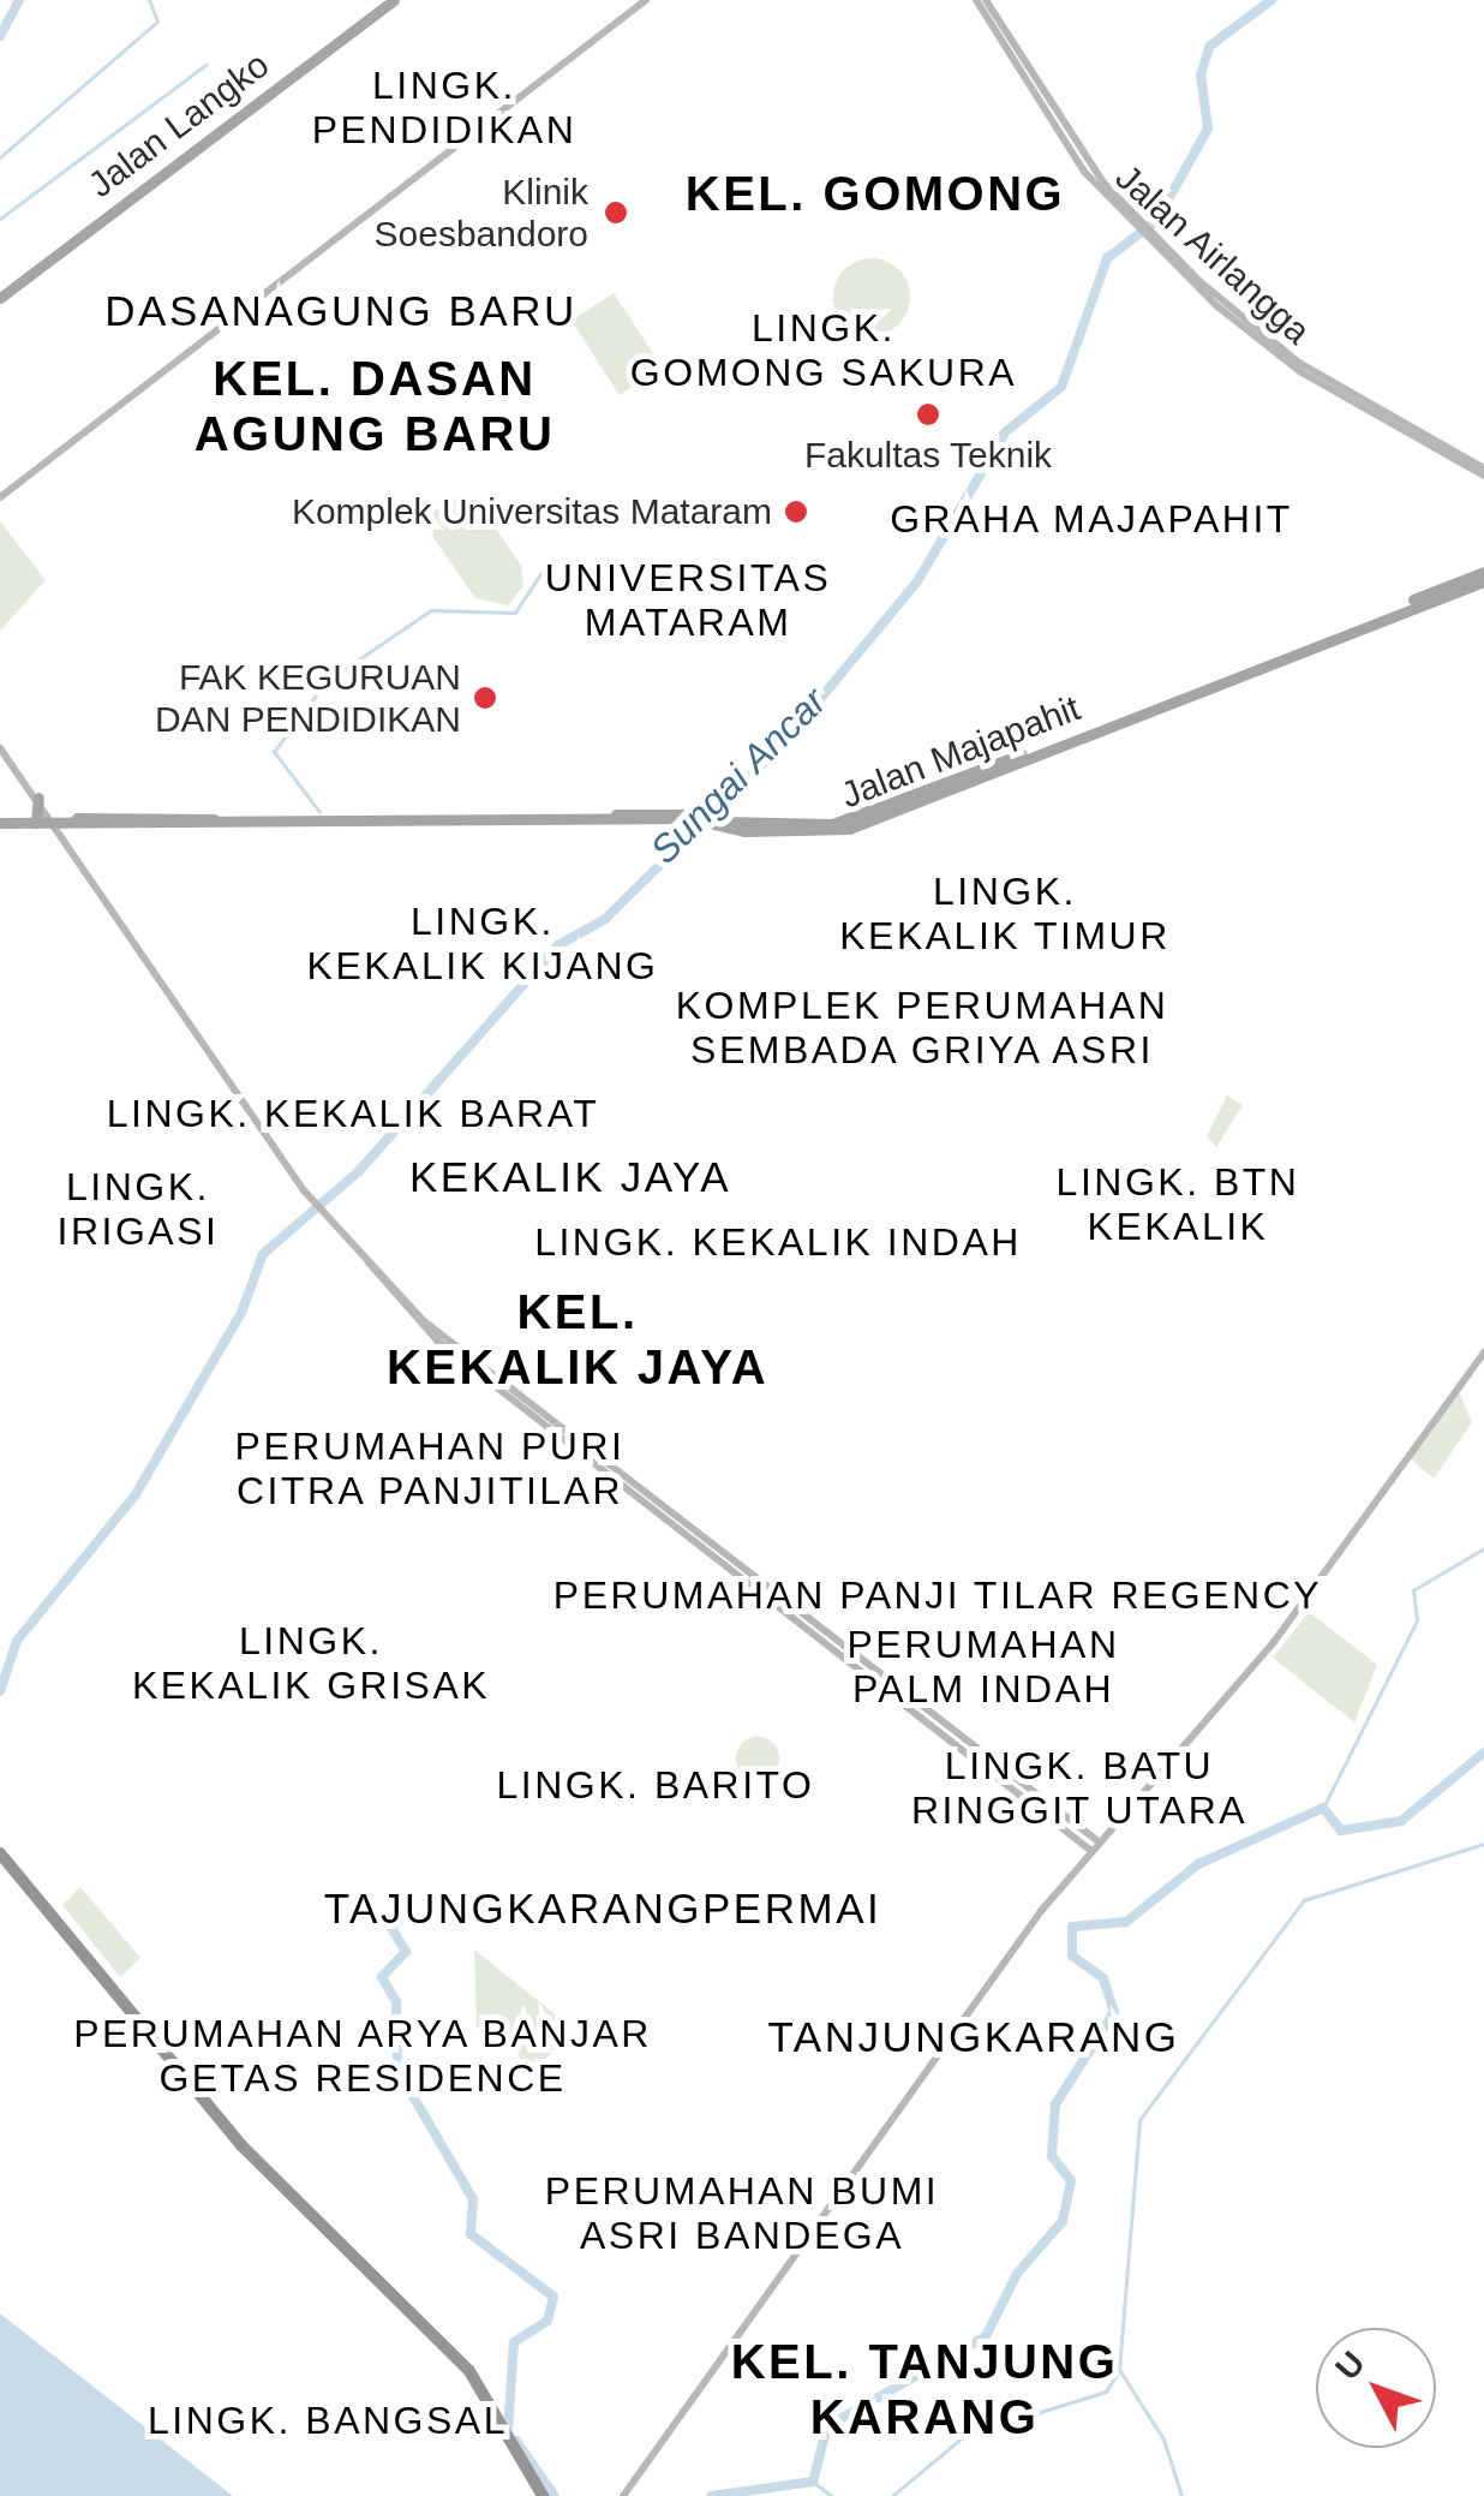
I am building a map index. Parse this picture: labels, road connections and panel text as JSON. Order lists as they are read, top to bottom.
{
  "streets": {
    "main road": ["Jalan Langko", "Jalan Airlangga", "Jalan Majapahit"]
  },
  "districts": [
    "LINGK. PENDIDIKAN",
    "KEL. GOMONG",
    "DASANAGUNG BARU",
    "LINGK. GOMONG SAKURA",
    "KEL. DASAN AGUNG BARU",
    "GRAHA MAJAPAHIT",
    "UNIVERSITAS MATARAM",
    "LINGK. KEKALIK TIMUR",
    "LINGK. KEKALIK KIJANG",
    "KOMPLEK PERUMAHAN SEMBADA GRIYA ASRI",
    "LINGK. KEKALIK BARAT",
    "KEKALIK JAYA",
    "LINGK. BTN KEKALIK",
    "LINGK. IRIGASI",
    "LINGK. KEKALIK INDAH",
    "KEL. KEKALIK JAYA",
    "PERUMAHAN PURI CITRA PANJITILAR",
    "PERUMAHAN PANJI TILAR REGENCY",
    "LINGK. KEKALIK GRISAK",
    "PERUMAHAN PALM INDAH",
    "LINGK. BATU RINGGIT UTARA",
    "LINGK. BARITO",
    "TAJUNGKARANGPERMAI",
    "PERUMAHAN ARYA BANJAR GETAS RESIDENCE",
    "TANJUNGKARANG",
    "PERUMAHAN BUMI ASRI BANDEGA",
    "KEL. TANJUNG KARANG",
    "LINGK. BANGSAL"
  ],
  "water": ["Sungai Ancar"],
  "places": [
    "Klinik Soesbandoro",
    "Fakultas Teknik",
    "Komplek Universitas Mataram",
    "FAK KEGURUAN DAN PENDIDIKAN"
  ],
  "north": "top left"
}
